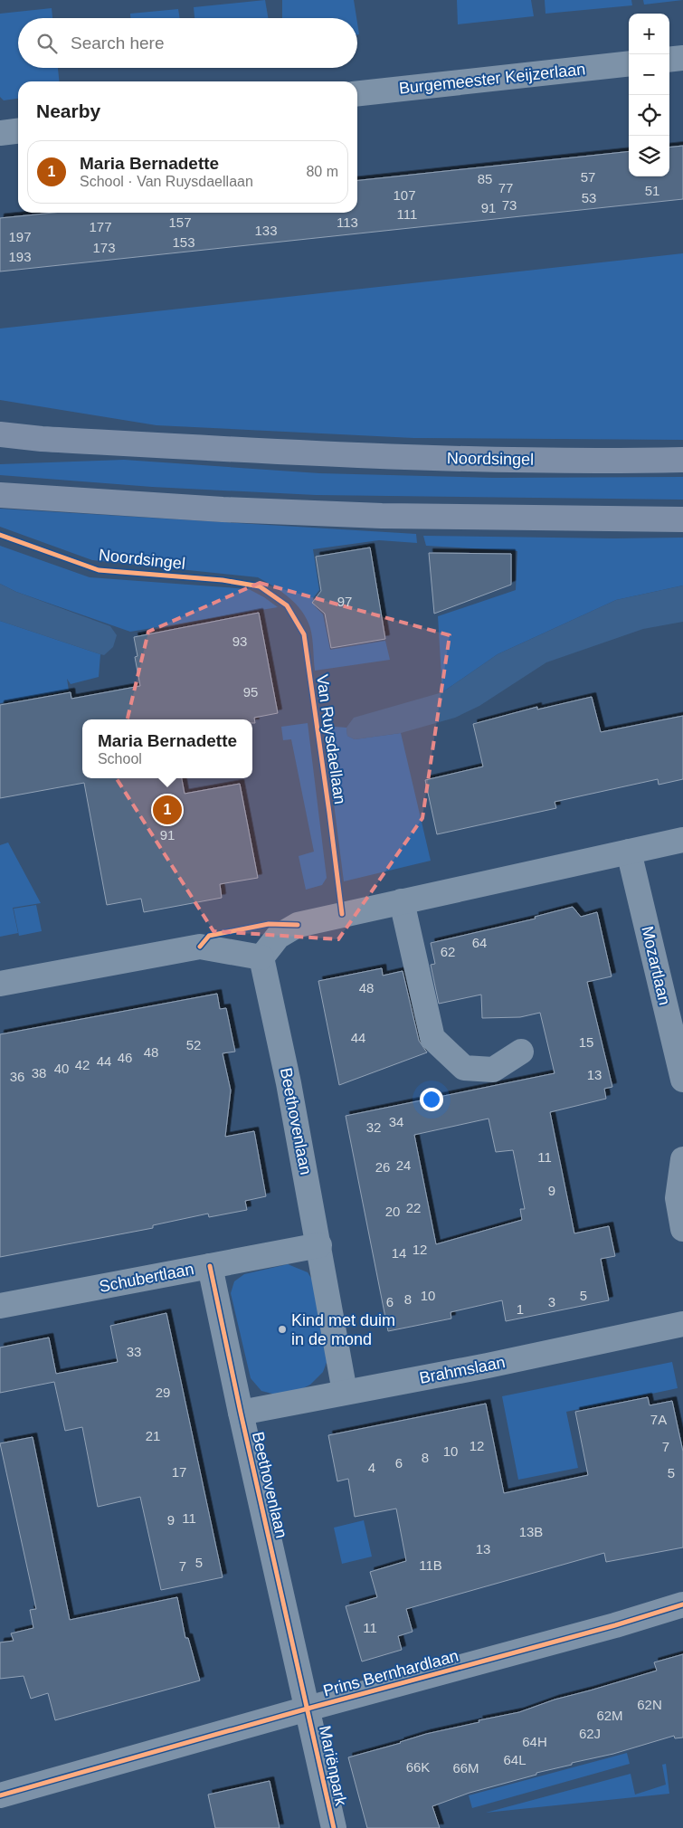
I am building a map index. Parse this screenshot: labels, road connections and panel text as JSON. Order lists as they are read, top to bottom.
{
  "streets": {
    "main road": ["Noordsingel"],
    "street": [
      "Burgemeester Keijzerlaan",
      "Mozartlaan",
      "Beethovenlaan",
      "Schubertlaan",
      "Brahmslaan",
      "Prins Bernhardlaan",
      "Mariënpark"
    ],
    "cycle path": ["Van Ruysdaellaan"]
  },
  "crossings": [
    ["Beethovenlaan", "Schubertlaan"],
    ["Beethovenlaan", "Brahmslaan"],
    ["Beethovenlaan", "Prins Bernhardlaan"],
    ["Beethovenlaan", "Mariënpark"],
    ["Prins Bernhardlaan", "Mariënpark"]
  ],
  "places": ["Kind met duim in de mond"],
  "house_numbers": [
    "57",
    "85",
    "77",
    "51",
    "107",
    "53",
    "73",
    "91",
    "111",
    "157",
    "113",
    "177",
    "133",
    "197",
    "153",
    "173",
    "193",
    "97",
    "93",
    "95",
    "91",
    "64",
    "62",
    "48",
    "44",
    "15",
    "52",
    "48",
    "46",
    "44",
    "42",
    "40",
    "38",
    "13",
    "36",
    "34",
    "32",
    "11",
    "24",
    "26",
    "9",
    "22",
    "20",
    "12",
    "14",
    "10",
    "5",
    "8",
    "6",
    "3",
    "1",
    "33",
    "29",
    "7A",
    "21",
    "12",
    "7",
    "10",
    "8",
    "6",
    "4",
    "17",
    "5",
    "11",
    "9",
    "13B",
    "13",
    "5",
    "11B",
    "7",
    "11",
    "62N",
    "62M",
    "62J",
    "64H",
    "64L",
    "66K",
    "66M"
  ],
  "page": {
    "map_buttons": ["+", "−"],
    "search": "Search here",
    "heading": "Nearby",
    "list": [
      {
        "mark": "1",
        "name": "Maria Bernadette",
        "note": "School · Van Ruysdaellaan",
        "value": "80 m"
      }
    ],
    "popup": ["Maria Bernadette", "School"],
    "pins": "1"
  }
}
